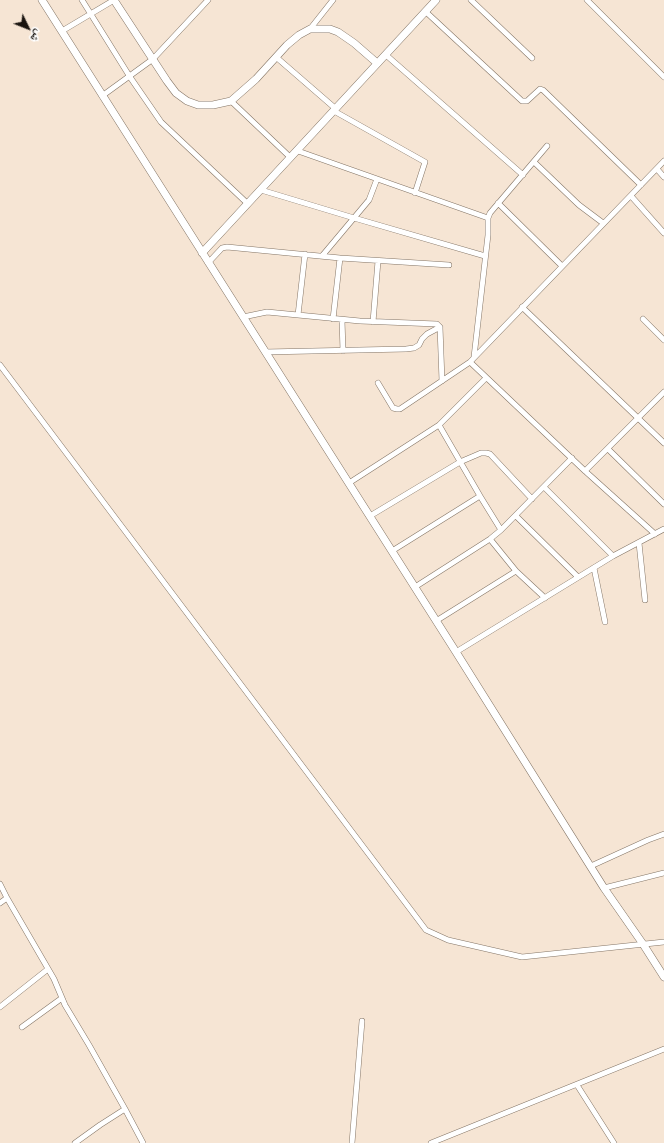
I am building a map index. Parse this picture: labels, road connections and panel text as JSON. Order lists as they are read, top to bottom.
{
  "north": "bottom right"
}
